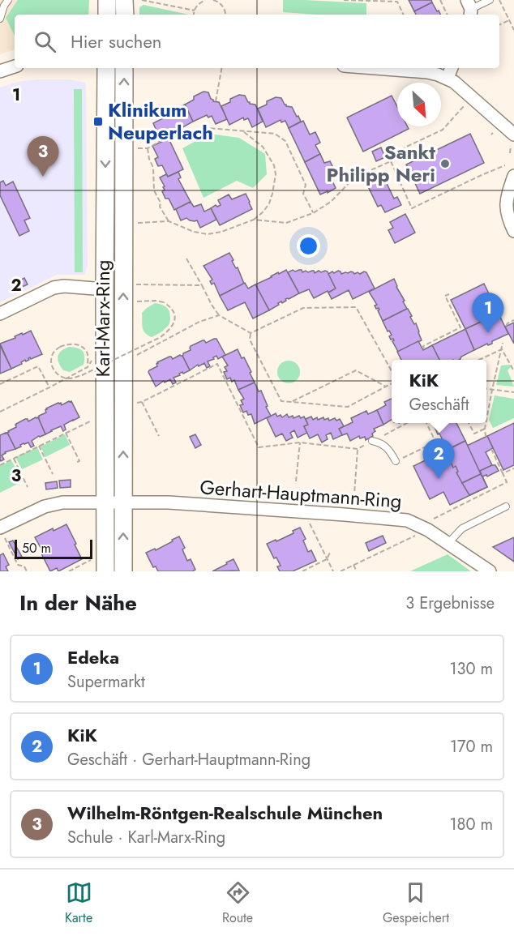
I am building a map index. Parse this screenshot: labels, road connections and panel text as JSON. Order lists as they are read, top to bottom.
{
  "streets": {
    "main road": ["Karl-Marx-Ring"],
    "street": ["Gerhart-Hauptmann-Ring"]
  },
  "crossings": [
    ["Karl-Marx-Ring", "Gerhart-Hauptmann-Ring"]
  ],
  "places": {
    "transit": ["Klinikum Neuperlach"],
    "other": ["Sankt Philipp Neri"]
  },
  "scale_bar": "50 m",
  "north": "bottom right",
  "page": {
    "search": "Hier suchen",
    "pins": ["3", "1", "2"],
    "popup": ["KiK", "Geschäft"],
    "scale": "50 m",
    "heading": ["In der Nähe", "3 Ergebnisse"],
    "list": [
      {
        "mark": "1",
        "name": "Edeka",
        "note": "Supermarkt",
        "value": "130 m"
      },
      {
        "mark": "2",
        "name": "KiK",
        "note": "Geschäft · Gerhart-Hauptmann-Ring",
        "value": "170 m"
      },
      {
        "mark": "3",
        "name": "Wilhelm-Röntgen-Realschule München",
        "note": "Schule · Karl-Marx-Ring",
        "value": "180 m"
      }
    ],
    "nav": ["Karte", "Route", "Gespeichert"]
  },
  "grid": {
    "rows": ["1", "2", "3"]
  }
}
